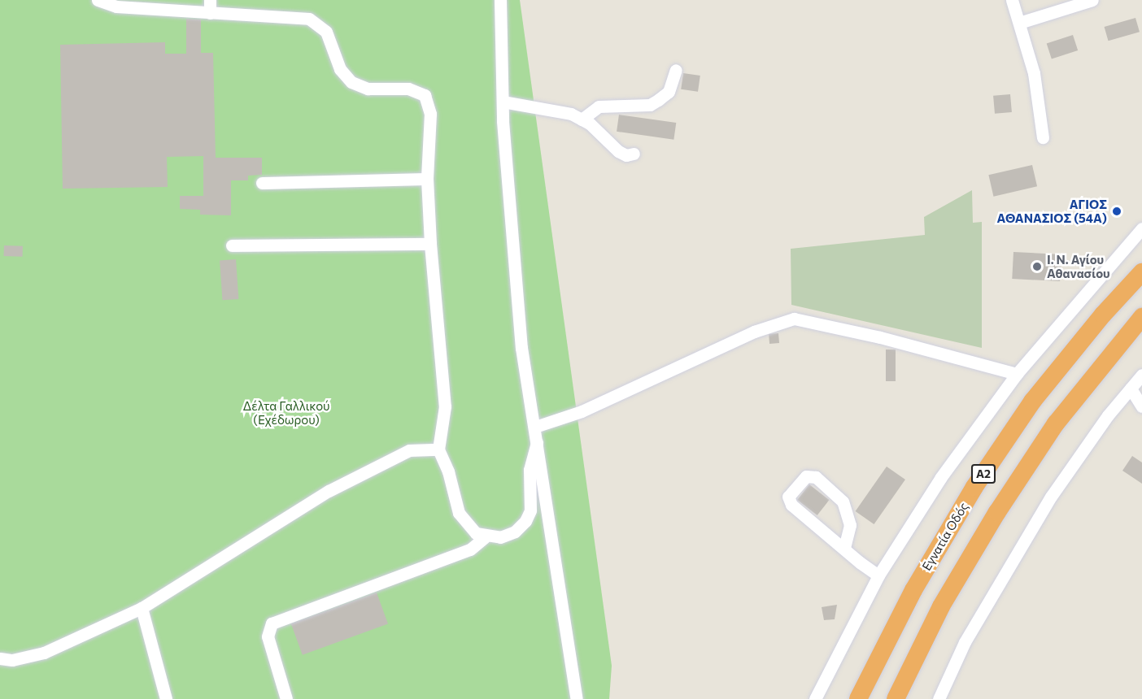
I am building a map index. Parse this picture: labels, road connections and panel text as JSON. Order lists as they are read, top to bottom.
{
  "streets": {
    "highway": ["Α2", "Εγνατία Οδός"]
  },
  "parks": ["Δέλτα Γαλλικού (Εχέδωρου)"],
  "places": ["ΑΓΙΟΣ ΑΘΑΝΑΣΙΟΣ (54Α)", "Ι. Ν. Αγίου Αθανασίου"]
}
